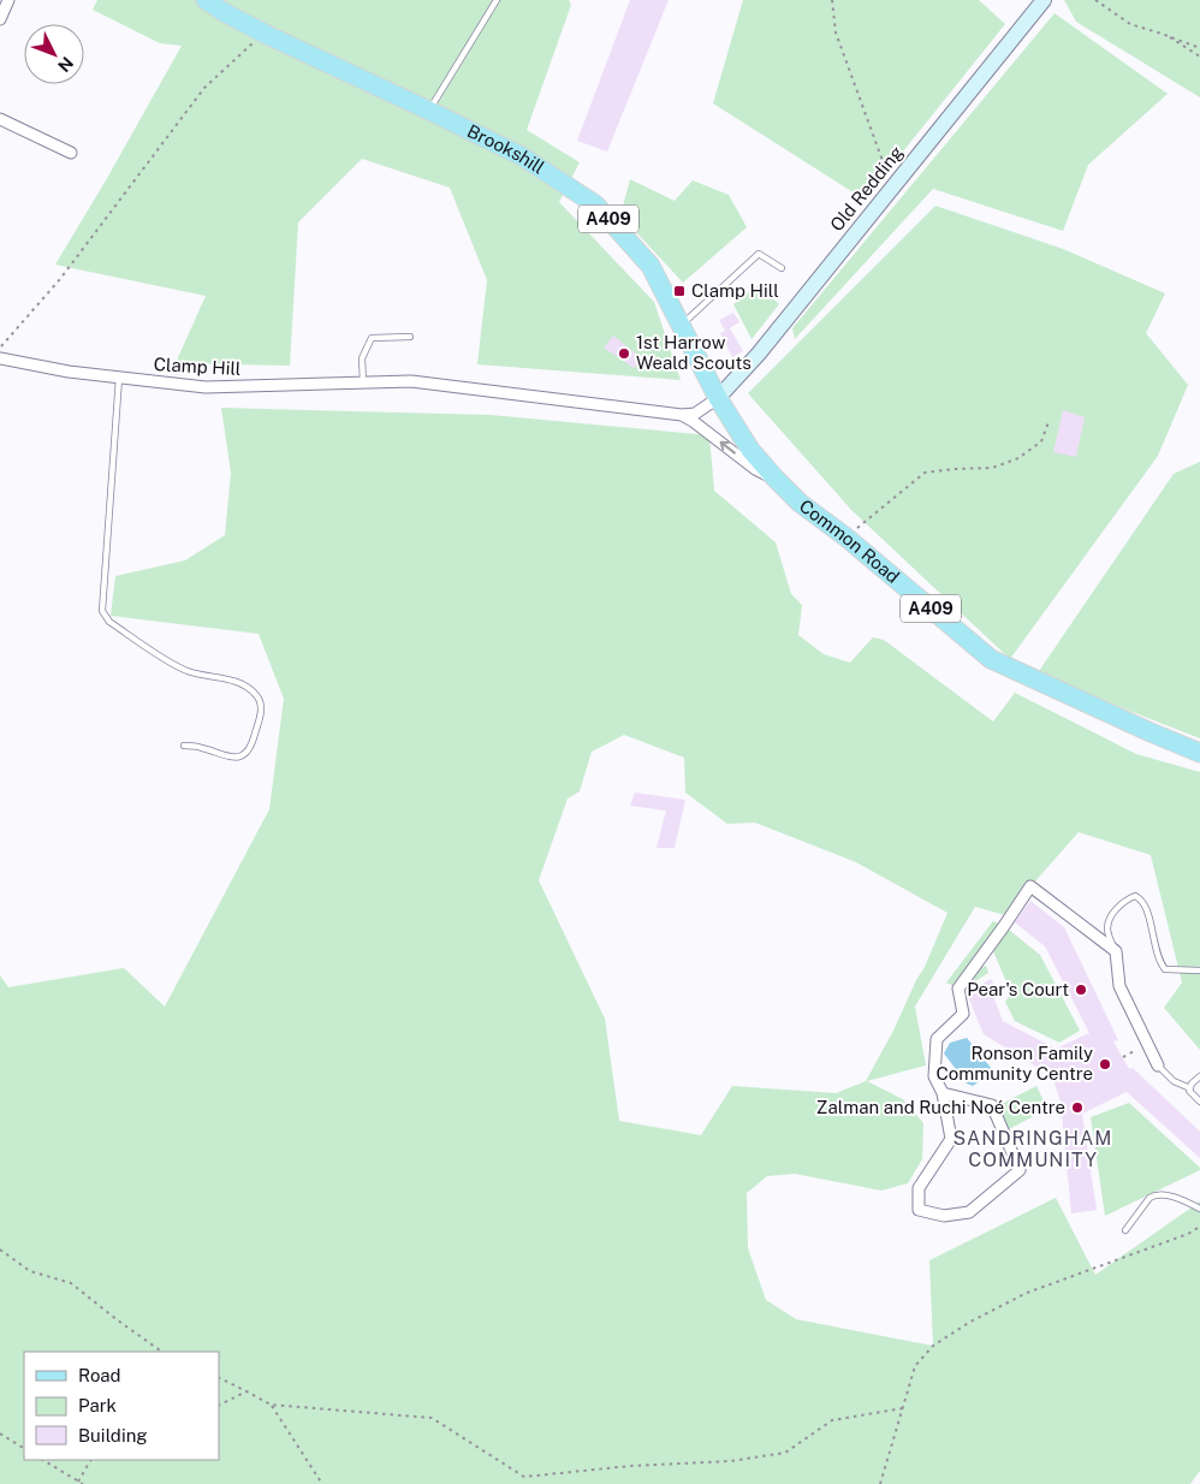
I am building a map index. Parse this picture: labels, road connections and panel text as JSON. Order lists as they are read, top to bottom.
{
  "streets": {
    "main road": ["Brookshill", "A409", "Common Road"],
    "street": ["Old Redding", "Clamp Hill"]
  },
  "crossings": [
    ["Brookshill", "Old Redding"],
    ["Brookshill", "Clamp Hill"],
    ["Brookshill", "Common Road"],
    ["Old Redding", "Clamp Hill"],
    ["Old Redding", "Common Road"],
    ["Clamp Hill", "Common Road"]
  ],
  "districts": ["SANDRINGHAM COMMUNITY"],
  "places": {
    "transit": ["Clamp Hill"],
    "other": [
      "1st Harrow Weald Scouts",
      "Pear's Court",
      "Ronson Family Community Centre",
      "Zalman and Ruchi Noé Centre"
    ]
  },
  "legend": ["Road", "Park", "Building"],
  "north": "bottom right"
}
